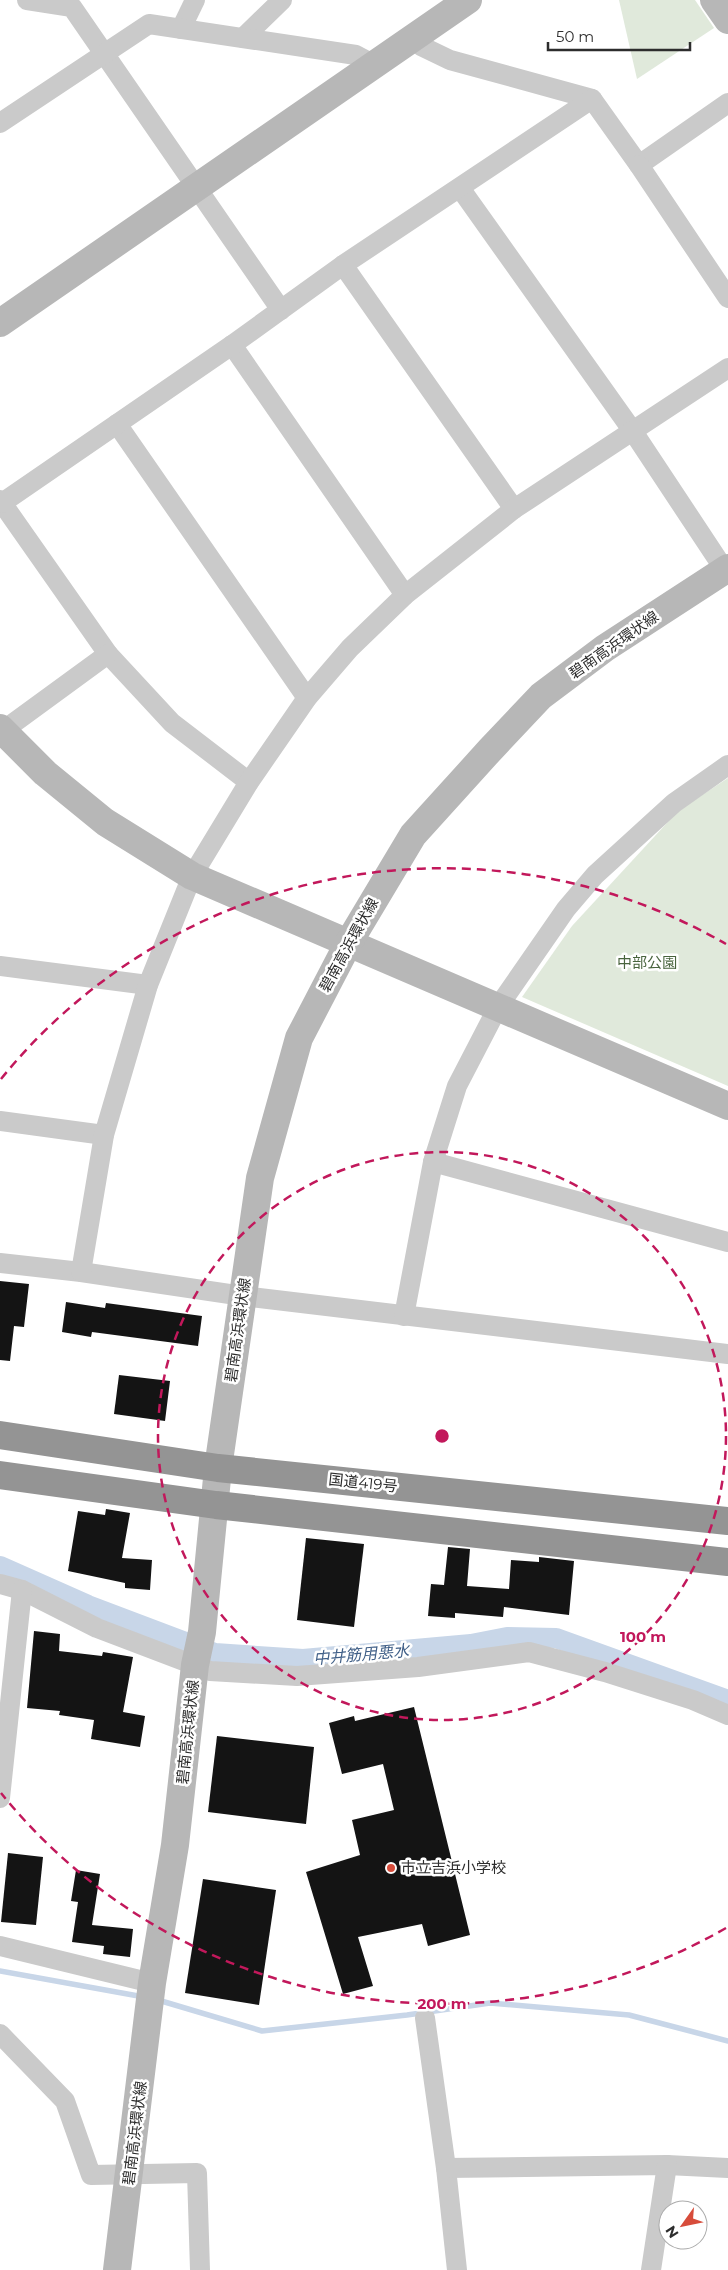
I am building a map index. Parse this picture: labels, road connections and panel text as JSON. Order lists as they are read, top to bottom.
{
  "streets": {
    "highway": ["国道419号"],
    "main road": ["碧南高浜環状線"]
  },
  "crossings": [
    ["碧南高浜環状線", "国道419号"]
  ],
  "water": ["中井筋用悪水"],
  "parks": ["中部公園"],
  "places": ["市立吉浜小学校"],
  "scale_bar": "50 m",
  "north": "bottom left",
  "rings": ["100 m", "200 m"]
}
